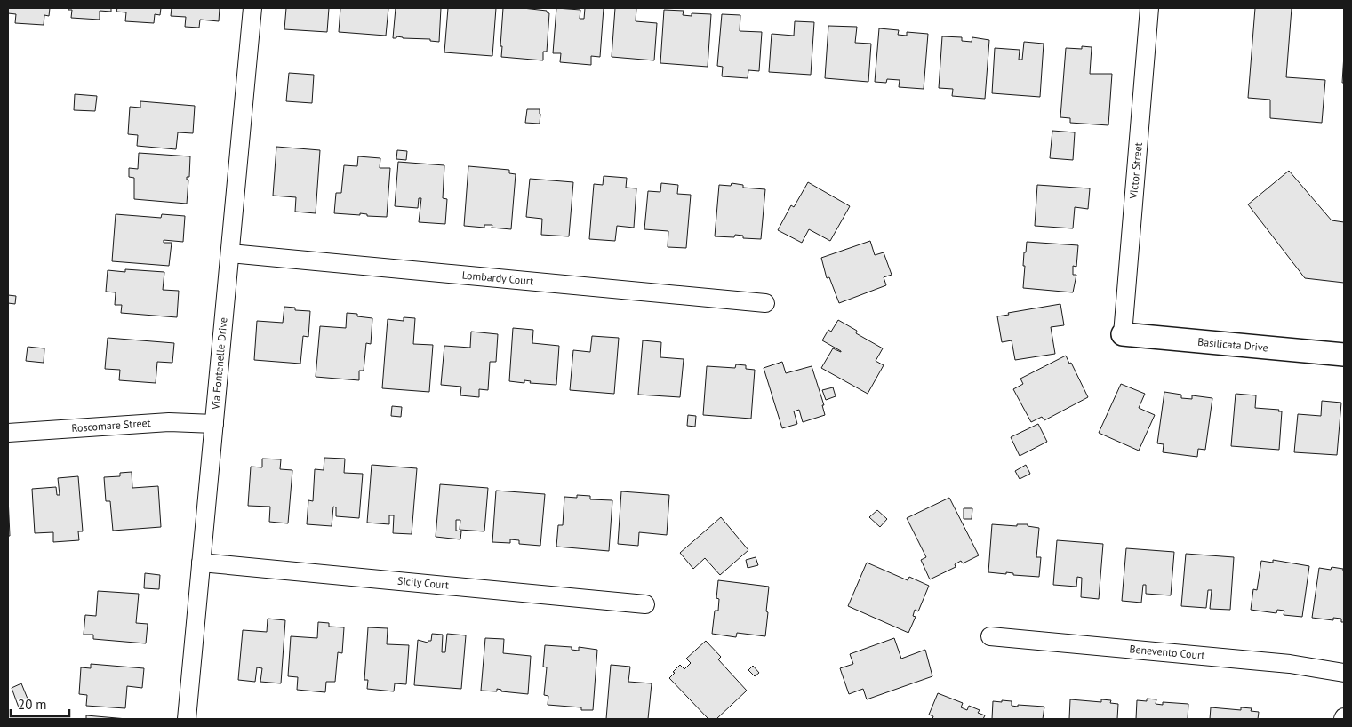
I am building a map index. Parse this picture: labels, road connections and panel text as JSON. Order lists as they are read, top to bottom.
{
  "streets": {
    "street": [
      "Victor Street",
      "Lombardy Court",
      "Basilicata Drive",
      "Via Fontenelle Drive",
      "Roscomare Street",
      "Sicily Court",
      "Benevento Court"
    ]
  },
  "crossings": [
    ["Victor Street", "Basilicata Drive"],
    ["Lombardy Court", "Via Fontenelle Drive"],
    ["Via Fontenelle Drive", "Roscomare Street"],
    ["Via Fontenelle Drive", "Sicily Court"]
  ],
  "scale_bar": "20 m"
}
